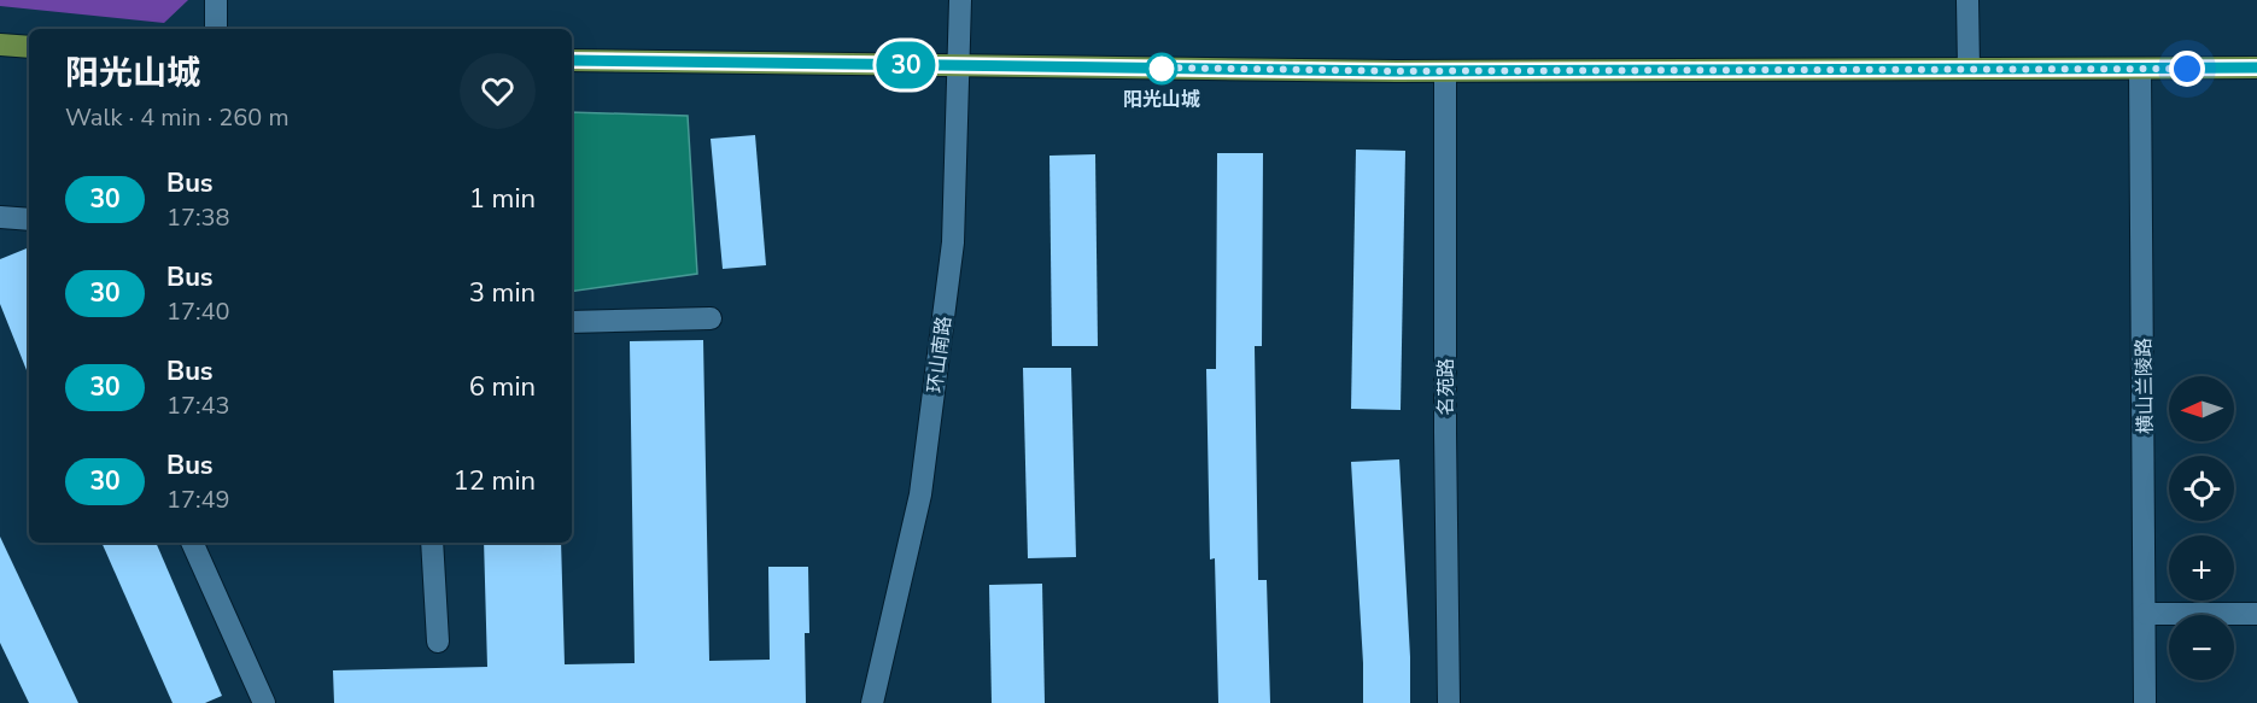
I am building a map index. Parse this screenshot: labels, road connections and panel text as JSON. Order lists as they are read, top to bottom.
{
  "streets": {
    "street": ["环山南路", "横山兰陵路", "名苑路"]
  },
  "places": ["阳光山城"],
  "lines": ["bus line 30"],
  "north": "left",
  "page": {
    "on_map": "30",
    "heading": ["阳光山城", "Walk · 4 min · 260 m"],
    "list": [
      {
        "mark": "30",
        "name": "Bus",
        "note": "17:38",
        "value": "1 min"
      },
      {
        "mark": "30",
        "name": "Bus",
        "note": "17:40",
        "value": "3 min"
      },
      {
        "mark": "30",
        "name": "Bus",
        "note": "17:43",
        "value": "6 min"
      },
      {
        "mark": "30",
        "name": "Bus",
        "note": "17:49",
        "value": "12 min"
      }
    ],
    "map_buttons": ["+", "−"]
  }
}
